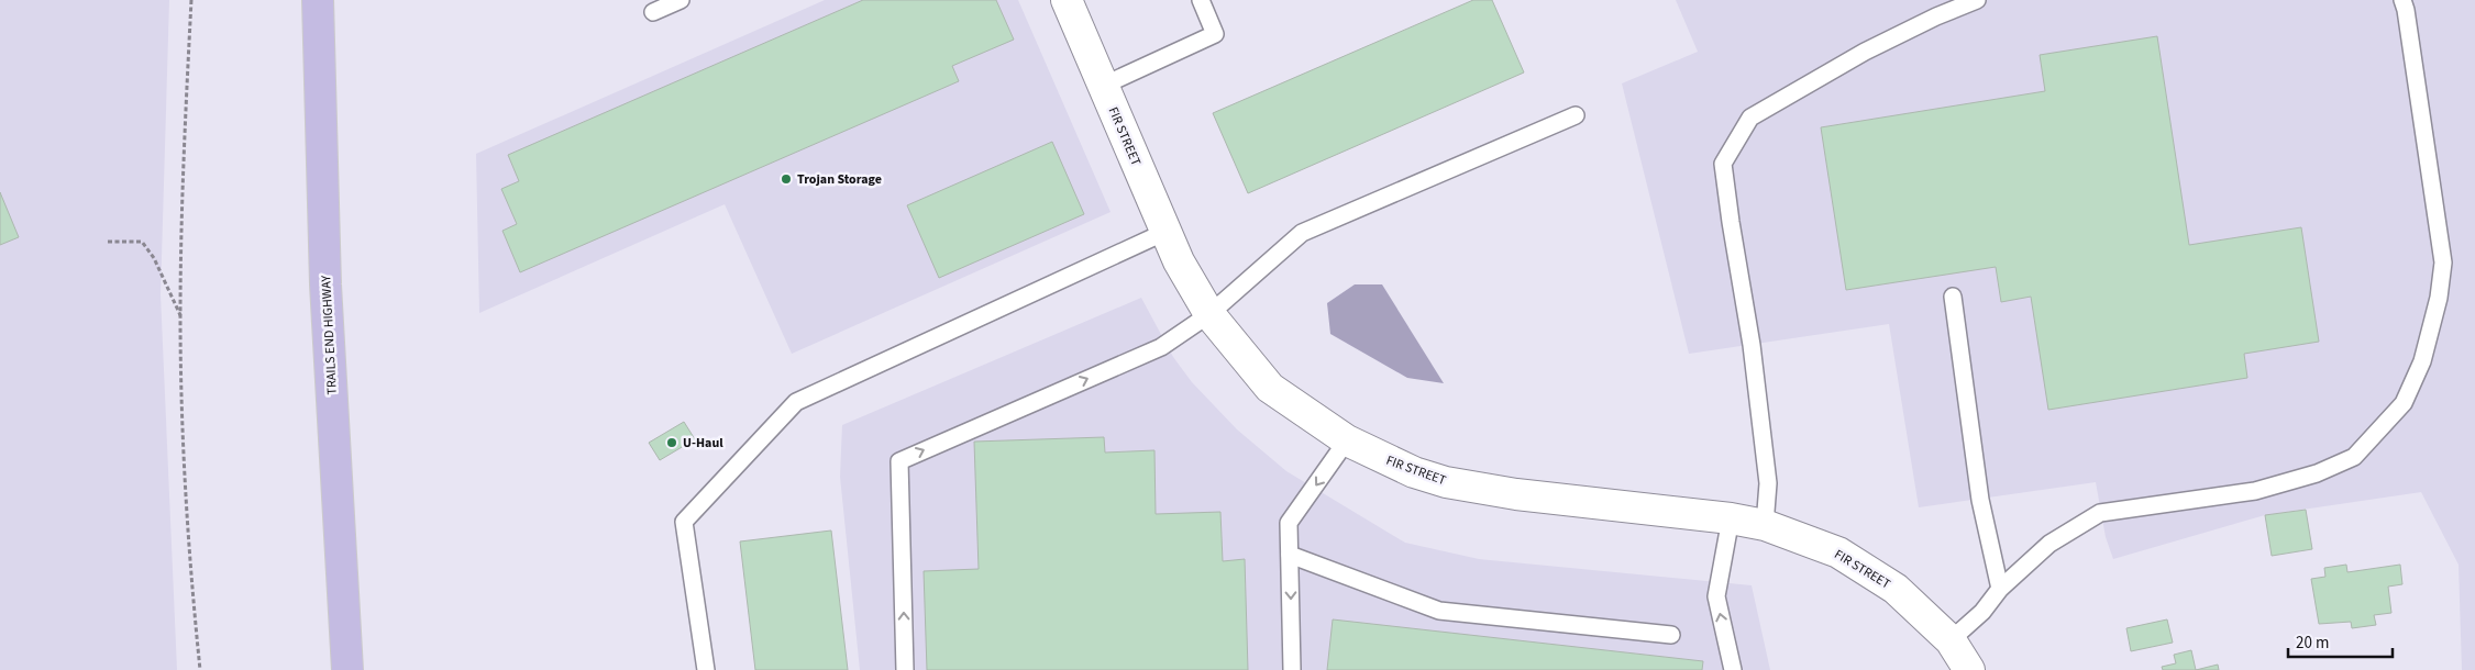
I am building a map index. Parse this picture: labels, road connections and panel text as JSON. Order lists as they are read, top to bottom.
{
  "streets": {
    "main road": ["TRAILS END HIGHWAY"],
    "street": ["FIR STREET"]
  },
  "places": ["Trojan Storage", "U-Haul"],
  "scale_bar": "20 m"
}
